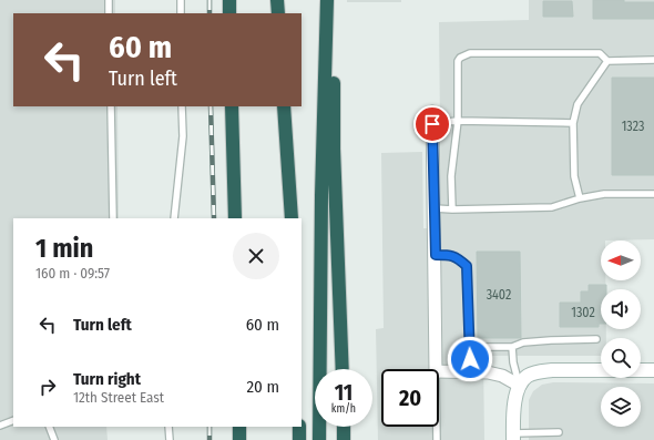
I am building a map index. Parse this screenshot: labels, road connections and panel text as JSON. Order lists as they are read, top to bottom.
{
  "house_numbers": ["1323", "3402", "1302"],
  "north": "left",
  "page": {
    "turn": ["60 m", "Turn left"],
    "heading": ["1 min", "160 m · 09:57"],
    "list": [
      {
        "name": "Turn left",
        "value": "60 m"
      },
      {
        "name": "Turn right",
        "note": "12th Street East",
        "value": "20 m"
      }
    ],
    "speed": "11 km/h",
    "limit": "20"
  }
}
